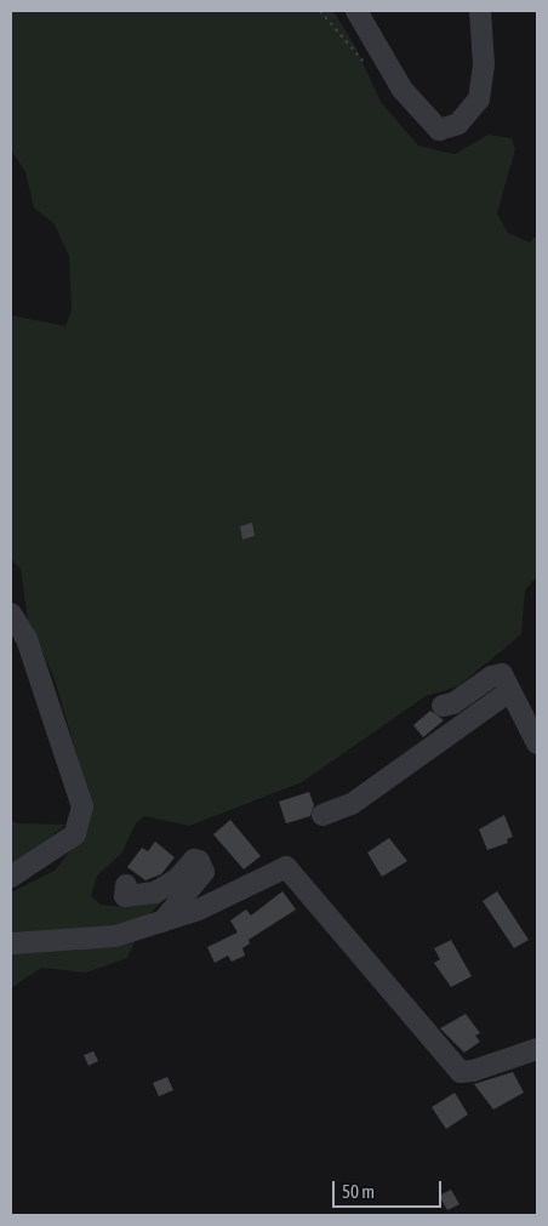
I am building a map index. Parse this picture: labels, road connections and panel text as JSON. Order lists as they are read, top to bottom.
{
  "scale_bar": "50 m"
}
